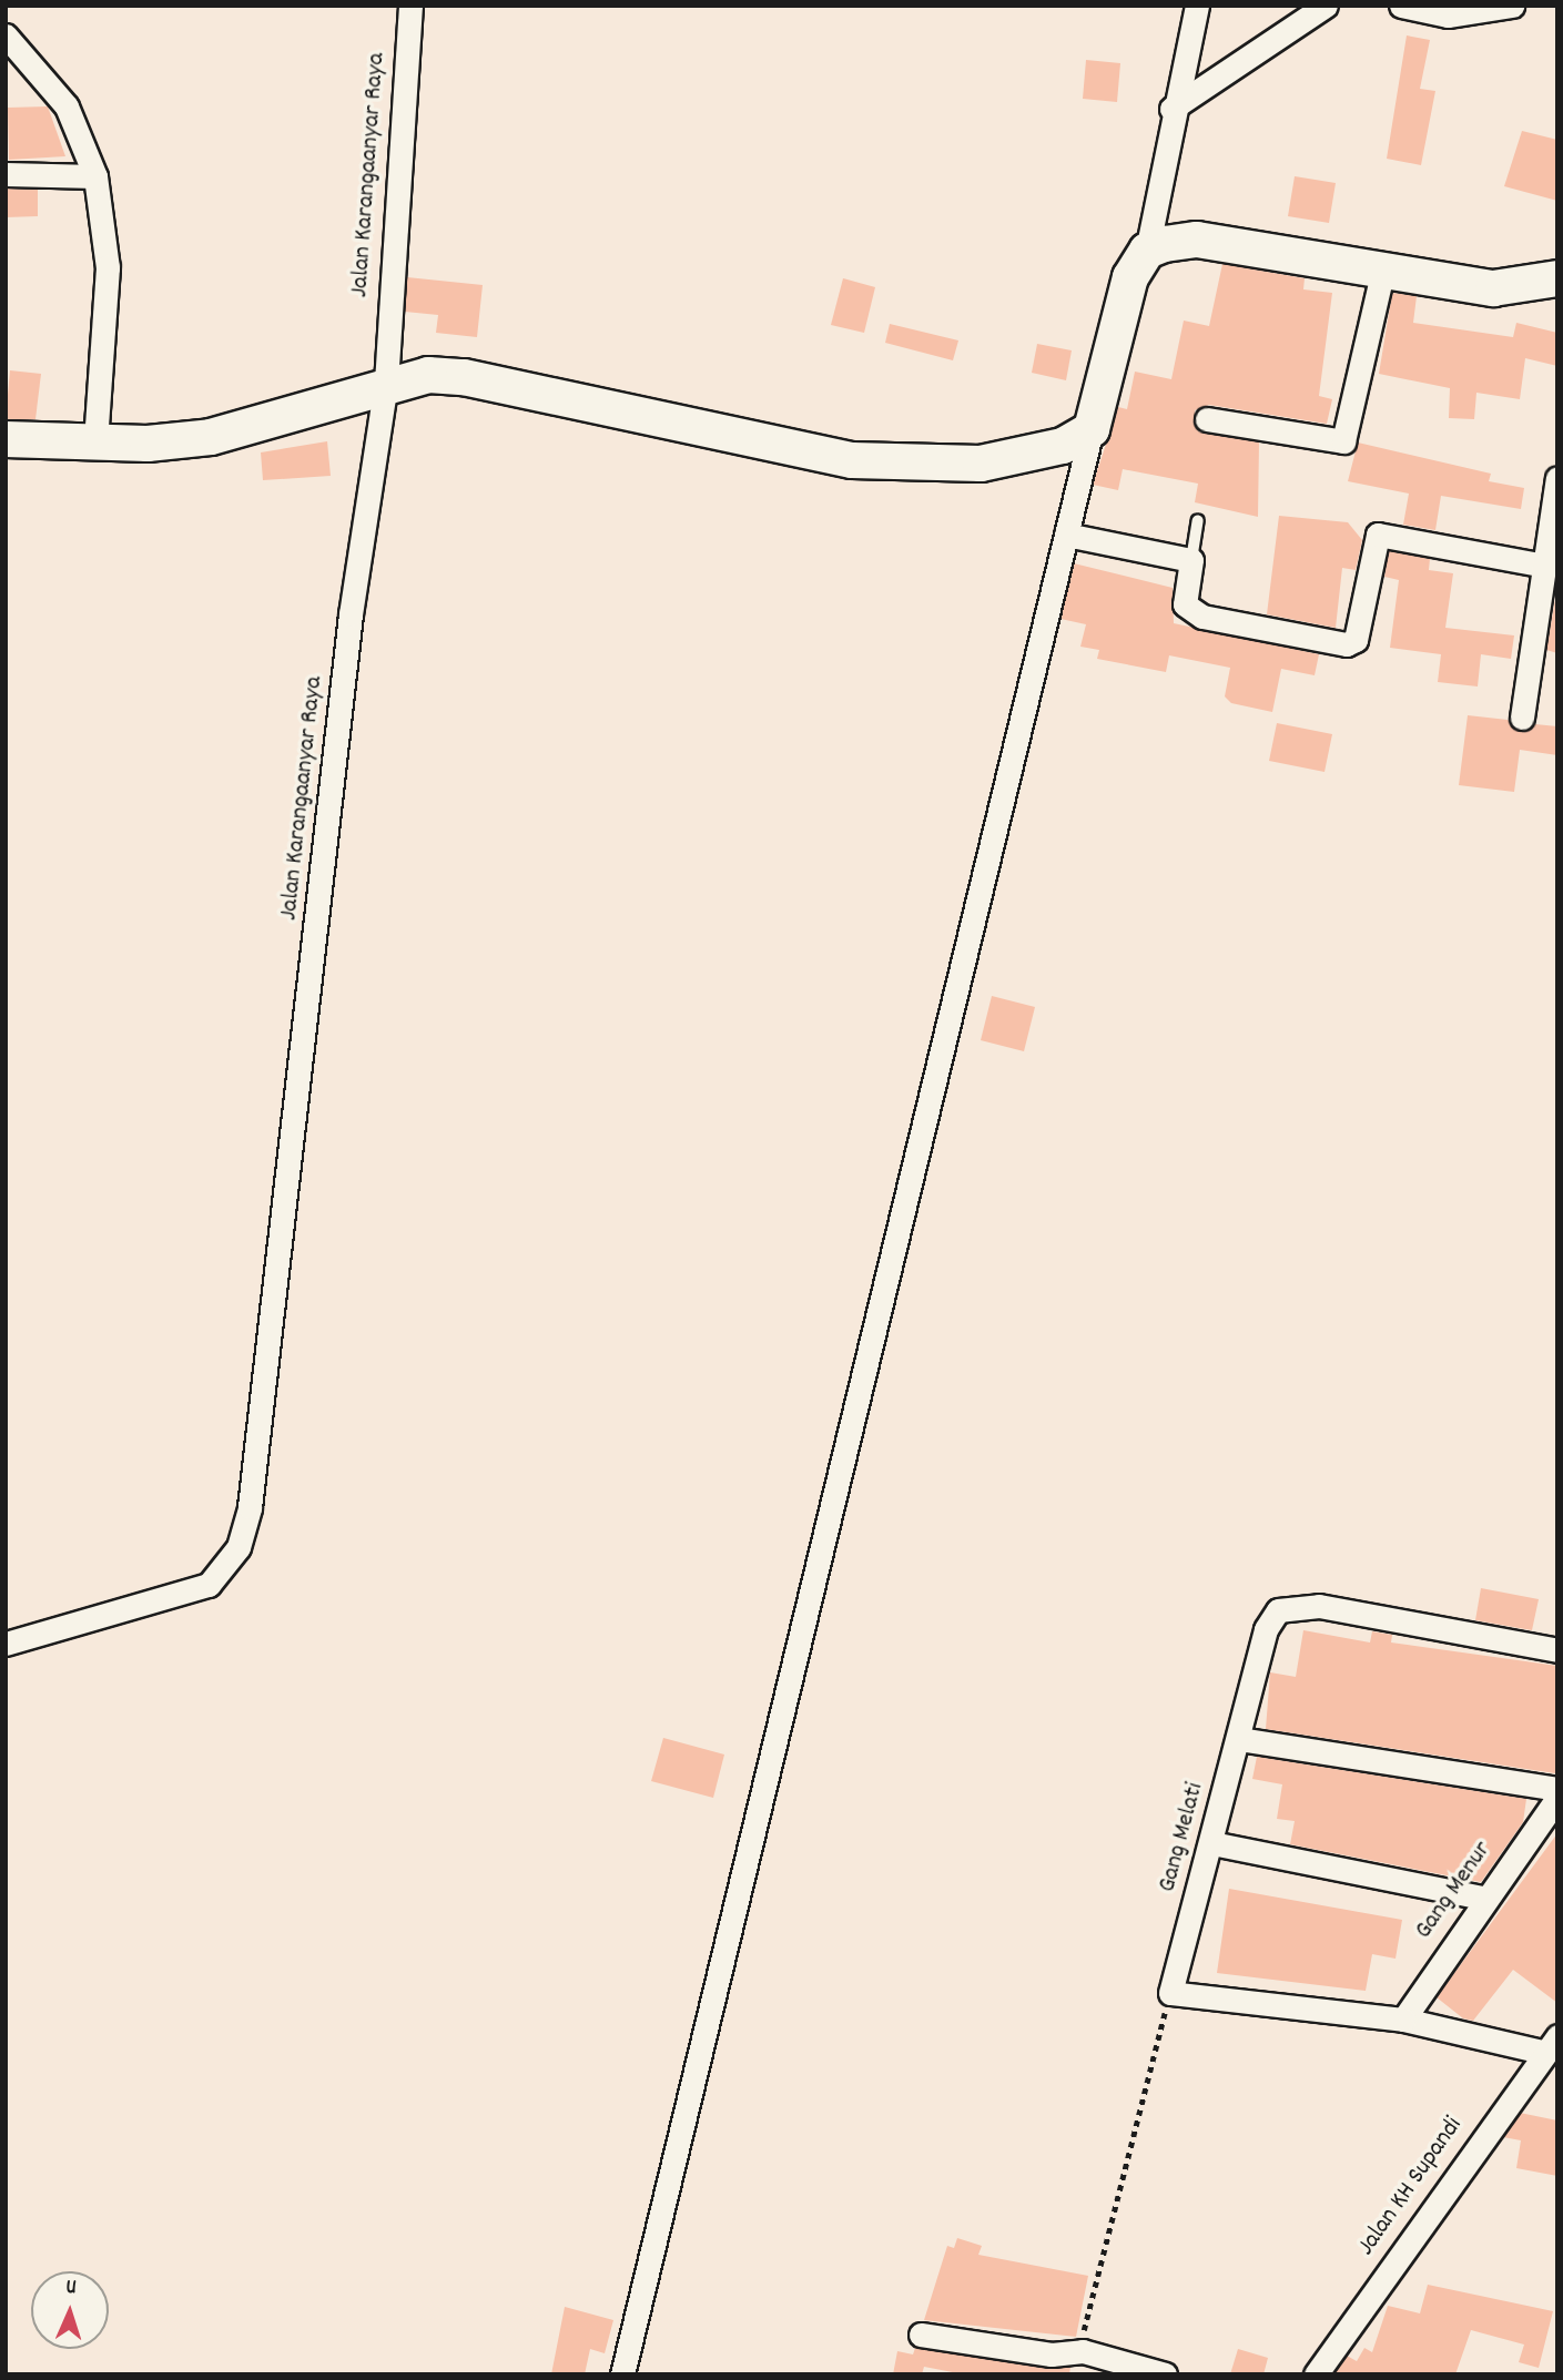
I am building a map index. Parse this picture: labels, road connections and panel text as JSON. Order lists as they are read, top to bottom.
{
  "streets": {
    "street": [
      "Jalan Karangaanyar Raya",
      "Gang Melati",
      "Gang Menur",
      "Jalan KH Supandi"
    ]
  },
  "north": "top"
}
